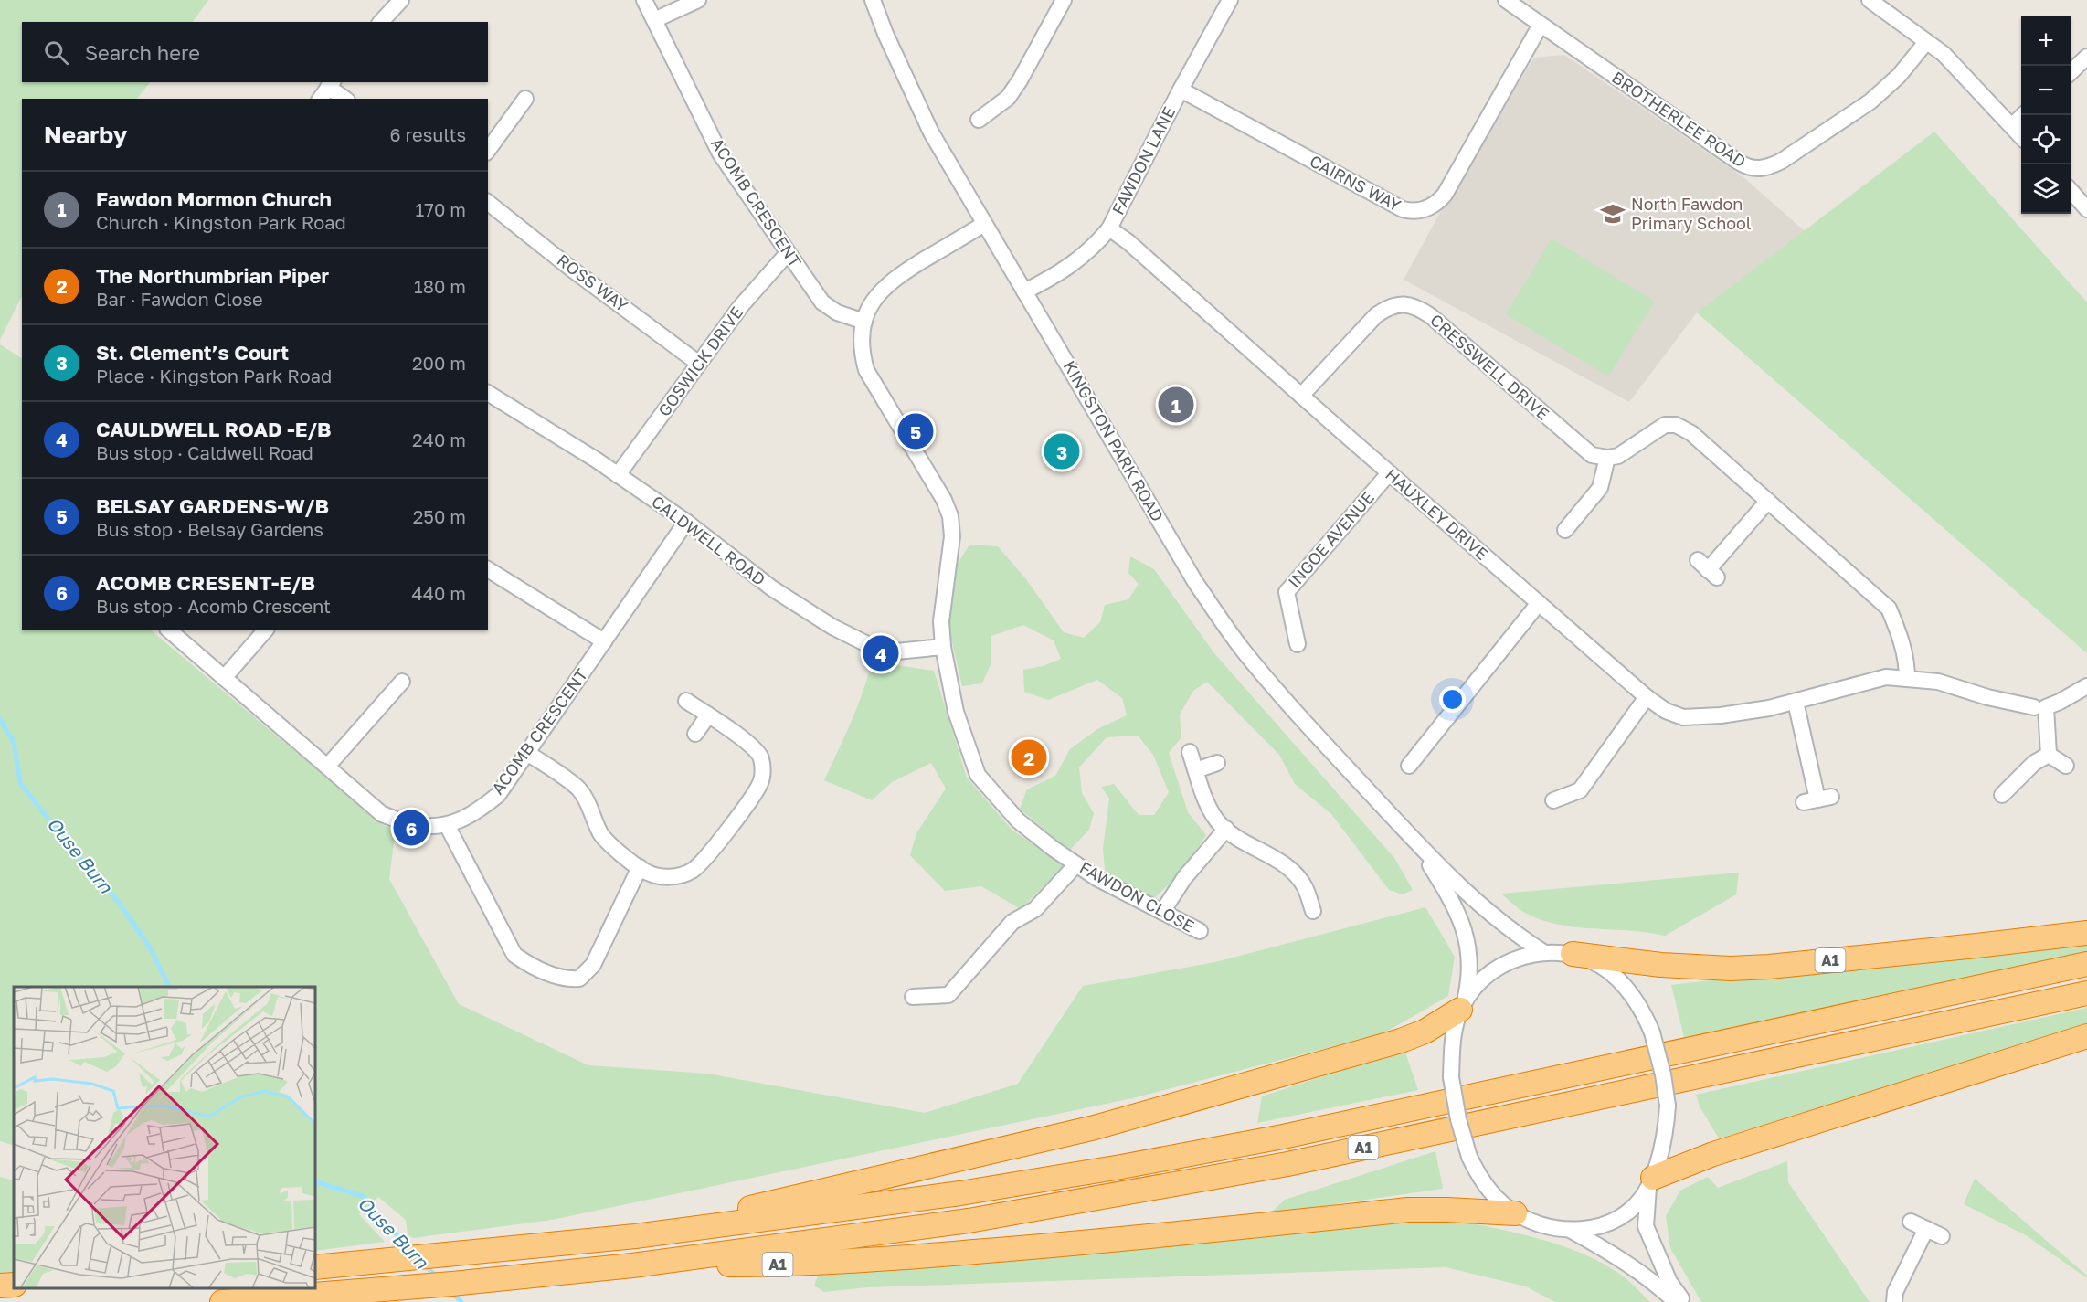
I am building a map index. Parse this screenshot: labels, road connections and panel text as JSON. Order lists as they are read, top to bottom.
{
  "streets": {
    "highway": ["A1"],
    "street": [
      "BROTHERLEE ROAD",
      "FAWDON LANE",
      "CAIRNS WAY",
      "ACOMB CRESCENT",
      "ROSS WAY",
      "GOSWICK DRIVE",
      "CRESSWELL DRIVE",
      "KINGSTON PARK ROAD",
      "HAUXLEY DRIVE",
      "INGOE AVENUE",
      "CALDWELL ROAD",
      "FAWDON CLOSE"
    ]
  },
  "crossings": [
    ["BROTHERLEE ROAD", "CAIRNS WAY"],
    ["FAWDON LANE", "CAIRNS WAY"],
    ["FAWDON LANE", "KINGSTON PARK ROAD"],
    ["FAWDON LANE", "HAUXLEY DRIVE"],
    ["ACOMB CRESCENT", "GOSWICK DRIVE"],
    ["ACOMB CRESCENT", "CALDWELL ROAD"],
    ["ACOMB CRESCENT", "FAWDON CLOSE"],
    ["ROSS WAY", "GOSWICK DRIVE"],
    ["GOSWICK DRIVE", "CALDWELL ROAD"],
    ["CRESSWELL DRIVE", "HAUXLEY DRIVE"],
    ["KINGSTON PARK ROAD", "A1"],
    ["HAUXLEY DRIVE", "INGOE AVENUE"],
    ["CALDWELL ROAD", "FAWDON CLOSE"]
  ],
  "water": ["Ouse Burn"],
  "places": {
    "school or university": ["North Fawdon Primary School"]
  },
  "page": {
    "map_buttons": ["+", "−"],
    "search": "Search here",
    "heading": ["Nearby", "6 results"],
    "list": [
      {
        "mark": "1",
        "name": "Fawdon Mormon Church",
        "note": "Church · Kingston Park Road",
        "value": "170 m"
      },
      {
        "mark": "2",
        "name": "The Northumbrian Piper",
        "note": "Bar · Fawdon Close",
        "value": "180 m"
      },
      {
        "mark": "3",
        "name": "St. Clement’s Court",
        "note": "Place · Kingston Park Road",
        "value": "200 m"
      },
      {
        "mark": "4",
        "name": "CAULDWELL ROAD -E/B",
        "note": "Bus stop · Caldwell Road",
        "value": "240 m"
      },
      {
        "mark": "5",
        "name": "BELSAY GARDENS-W/B",
        "note": "Bus stop · Belsay Gardens",
        "value": "250 m"
      },
      {
        "mark": "6",
        "name": "ACOMB CRESENT-E/B",
        "note": "Bus stop · Acomb Crescent",
        "value": "440 m"
      }
    ],
    "pins": [
      "1",
      "5",
      "3",
      "4",
      "2",
      "6"
    ]
  }
}
